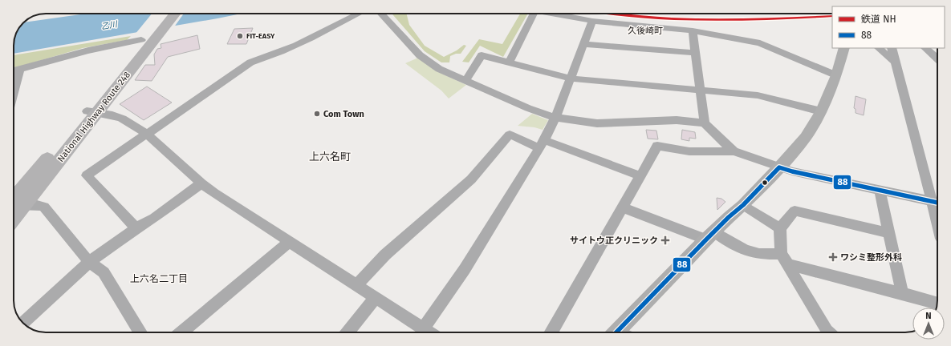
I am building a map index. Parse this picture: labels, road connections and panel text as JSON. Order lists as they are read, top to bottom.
{
  "streets": {
    "highway": ["National Highway Route 248"]
  },
  "districts": ["久後崎町", "上六名町", "上六名二丁目"],
  "water": ["乙川"],
  "places": {
    "other": ["FIT-EASY", "Com Town"],
    "health": ["サイトウ正クリニック", "ワシミ整形外科"]
  },
  "lines": ["rail line NH", "transit line 88"],
  "legend": ["鉄道 NH", "88"],
  "north": "top"
}
